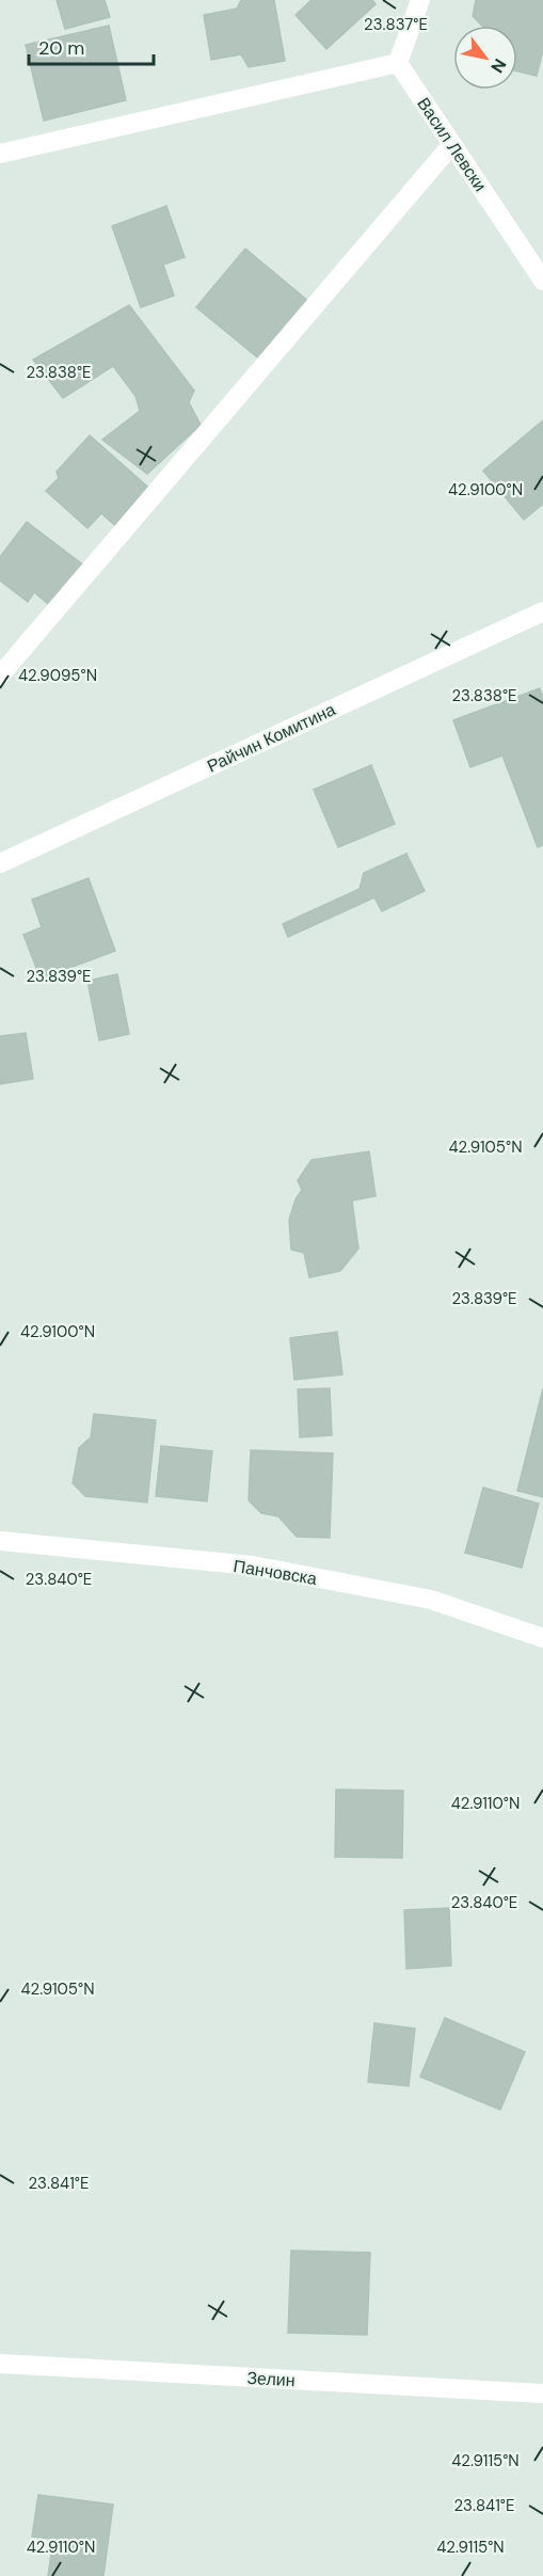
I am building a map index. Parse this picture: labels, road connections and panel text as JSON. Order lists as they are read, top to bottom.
{
  "streets": {
    "street": [
      "Васил Левски",
      "Райчин Комитина",
      "Панчовска",
      "Зелин"
    ]
  },
  "scale_bar": "20 m",
  "north": "bottom right",
  "coordinates": [
    "23.837°E",
    "23.838°E",
    "42.9100°N",
    "42.9095°N",
    "23.839°E",
    "42.9105°N",
    "23.840°E",
    "42.9110°N",
    "23.841°E",
    "42.9115°N"
  ]
}
